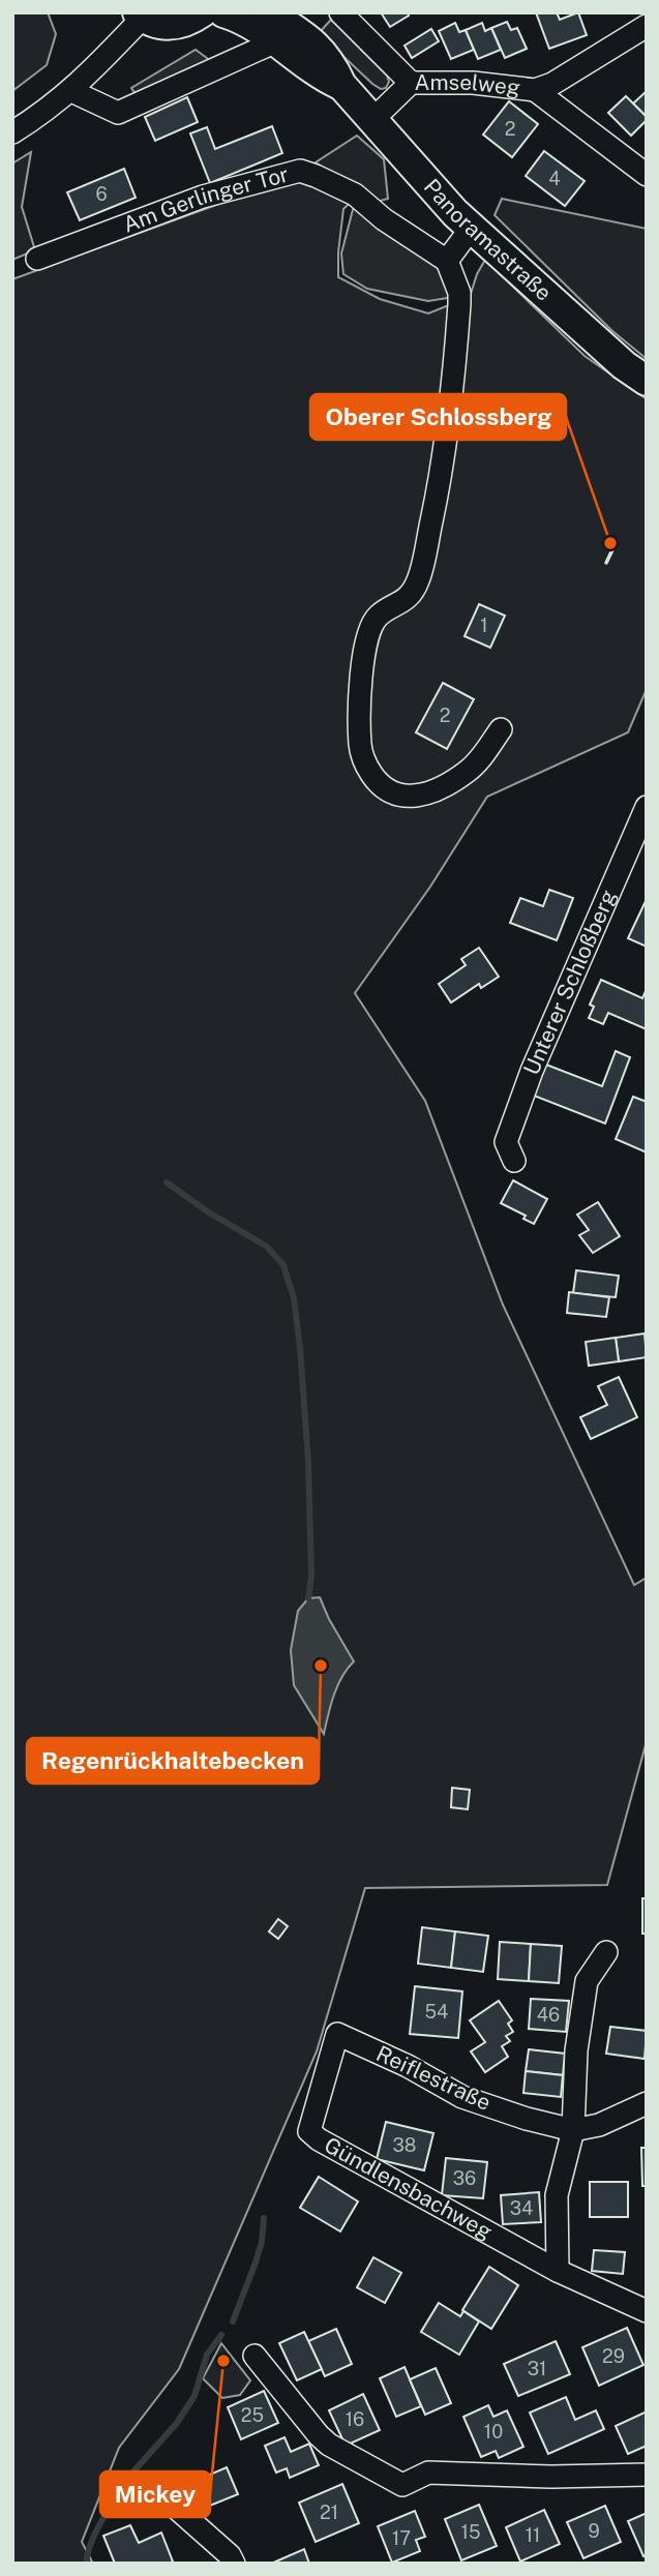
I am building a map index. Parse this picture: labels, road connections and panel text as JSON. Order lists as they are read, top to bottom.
{
  "streets": {
    "main road": ["Panoramastraße"],
    "street": [
      "Amselweg",
      "Am Gerlinger Tor",
      "Unterer Schloßberg",
      "Reiflestraße",
      "Gündlensbachweg"
    ]
  },
  "crossings": [
    ["Amselweg", "Panoramastraße"],
    ["Reiflestraße", "Gündlensbachweg"]
  ],
  "places": ["Oberer Schlossberg", "Regenrückhaltebecken", "Mickey"],
  "house_numbers": [
    "2",
    "4",
    "6",
    "1",
    "2",
    "54",
    "46",
    "38",
    "36",
    "34",
    "29",
    "31",
    "25",
    "16",
    "10",
    "21",
    "9",
    "15",
    "11",
    "17"
  ]
}
